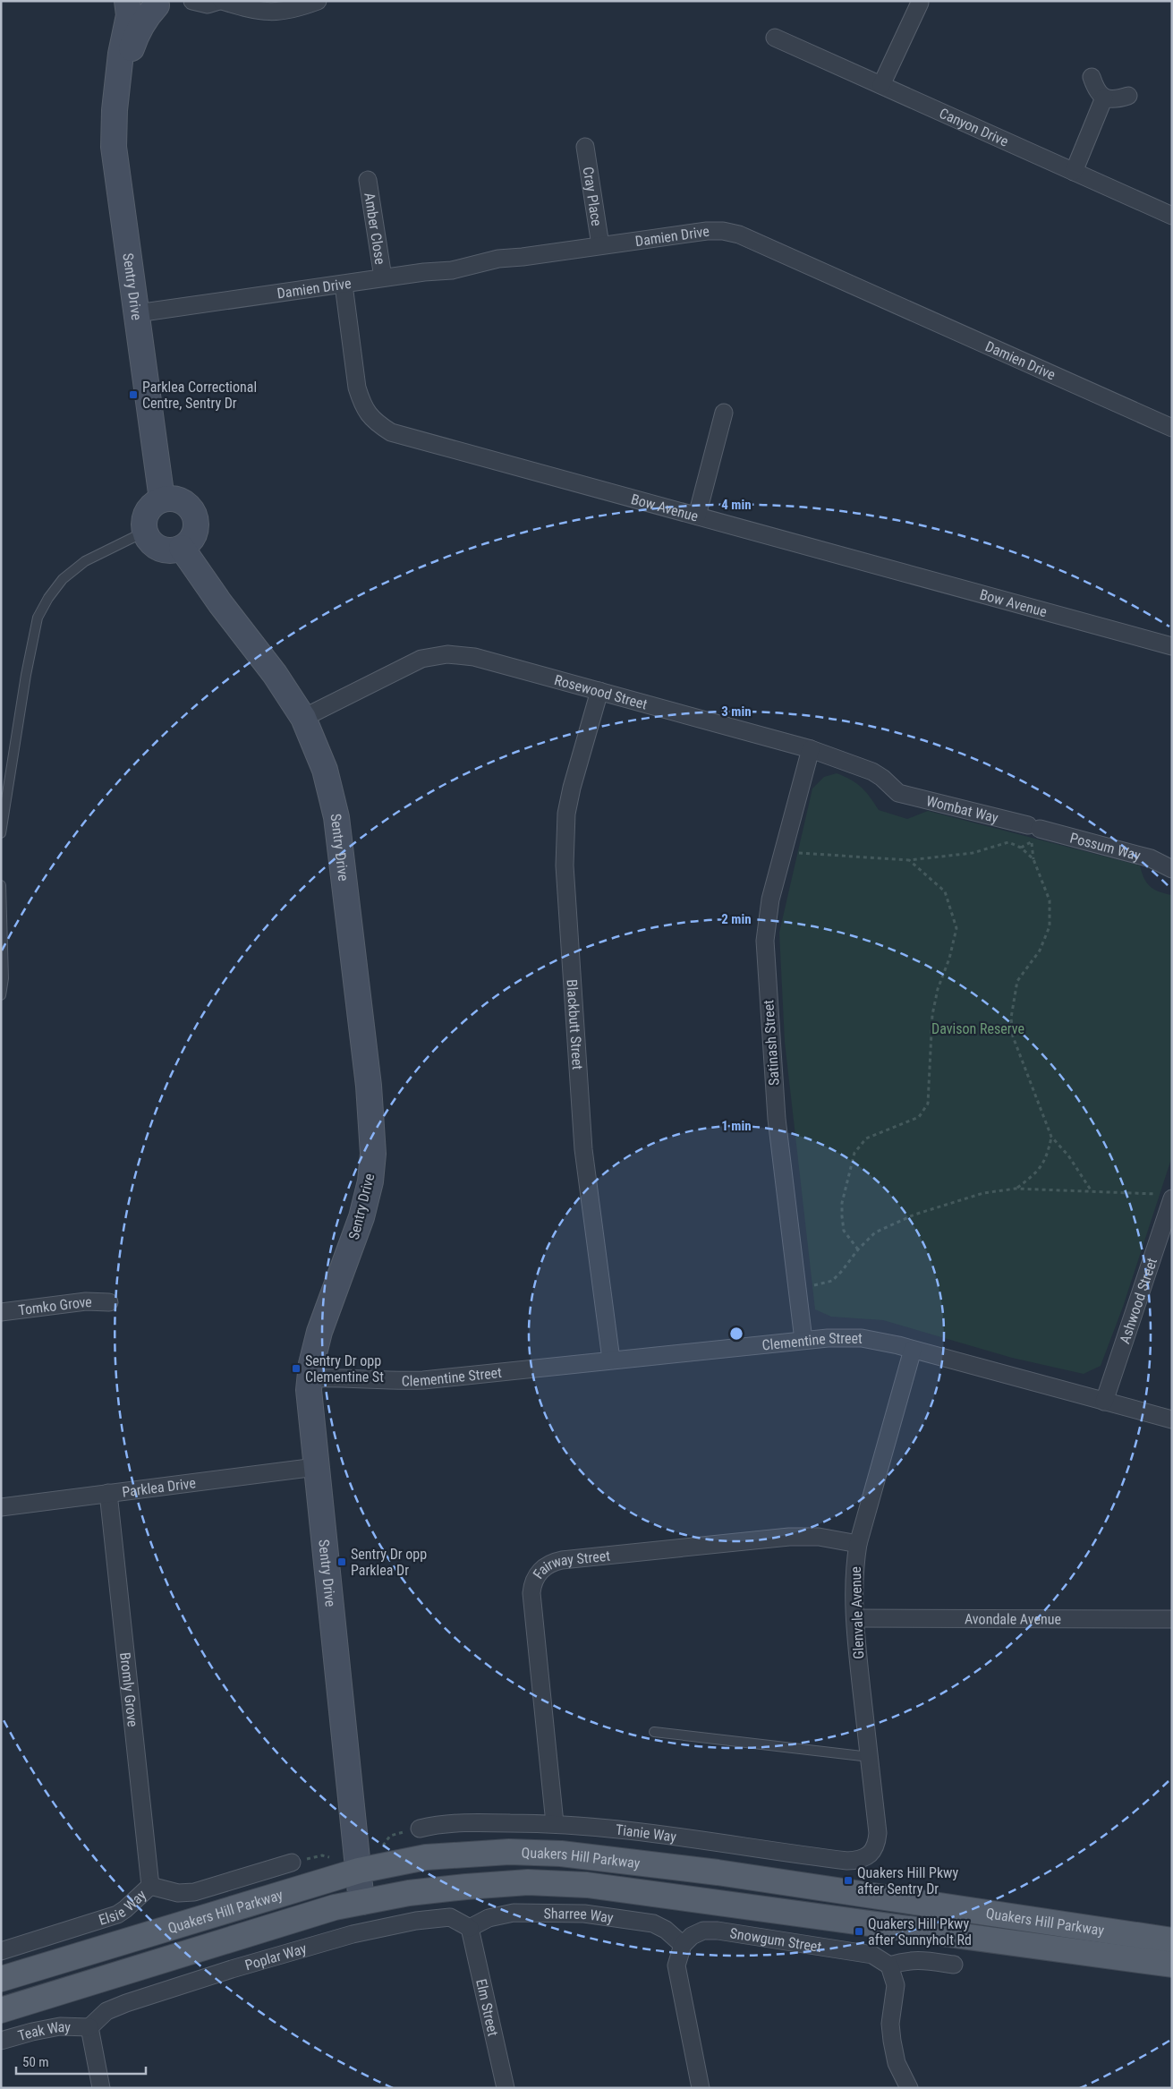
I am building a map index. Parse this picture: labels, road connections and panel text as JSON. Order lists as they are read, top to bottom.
{
  "streets": {
    "main road": ["Quakers Hill Parkway"],
    "street": [
      "Canyon Drive",
      "Cray Place",
      "Amber Close",
      "Damien Drive",
      "Sentry Drive",
      "Bow Avenue",
      "Rosewood Street",
      "Wombat Way",
      "Possum Way",
      "Blackbutt Street",
      "Satinash Street",
      "Ashwood Street",
      "Tomko Grove",
      "Clementine Street",
      "Parklea Drive",
      "Fairway Street",
      "Glenvale Avenue",
      "Avondale Avenue",
      "Bromly Grove",
      "Tianie Way",
      "Elsie Way",
      "Sharree Way",
      "Snowgum Street",
      "Poplar Way",
      "Elm Street",
      "Teak Way"
    ]
  },
  "crossings": [
    ["Cray Place", "Damien Drive"],
    ["Amber Close", "Damien Drive"],
    ["Damien Drive", "Sentry Drive"],
    ["Damien Drive", "Bow Avenue"],
    ["Sentry Drive", "Rosewood Street"],
    ["Sentry Drive", "Clementine Street"],
    ["Sentry Drive", "Parklea Drive"],
    ["Sentry Drive", "Quakers Hill Parkway"],
    ["Rosewood Street", "Wombat Way"],
    ["Rosewood Street", "Blackbutt Street"],
    ["Rosewood Street", "Satinash Street"],
    ["Wombat Way", "Possum Way"],
    ["Blackbutt Street", "Clementine Street"],
    ["Satinash Street", "Clementine Street"],
    ["Ashwood Street", "Clementine Street"],
    ["Clementine Street", "Glenvale Avenue"],
    ["Parklea Drive", "Bromly Grove"],
    ["Fairway Street", "Glenvale Avenue"],
    ["Fairway Street", "Tianie Way"],
    ["Glenvale Avenue", "Avondale Avenue"],
    ["Glenvale Avenue", "Tianie Way"],
    ["Bromly Grove", "Elsie Way"],
    ["Sharree Way", "Snowgum Street"],
    ["Sharree Way", "Poplar Way"],
    ["Sharree Way", "Elm Street"],
    ["Poplar Way", "Elm Street"],
    ["Poplar Way", "Teak Way"]
  ],
  "parks": ["Davison Reserve"],
  "places": {
    "transit": [
      "Parklea Correctional Centre, Sentry Dr",
      "Sentry Dr opp Clementine St",
      "Sentry Dr opp Parklea Dr",
      "Quakers Hill Pkwy after Sentry Dr",
      "Quakers Hill Pkwy after Sunnyholt Rd"
    ]
  },
  "scale_bar": "50 m",
  "rings": [
    "4 min",
    "3 min",
    "2 min",
    "1 min"
  ]
}
